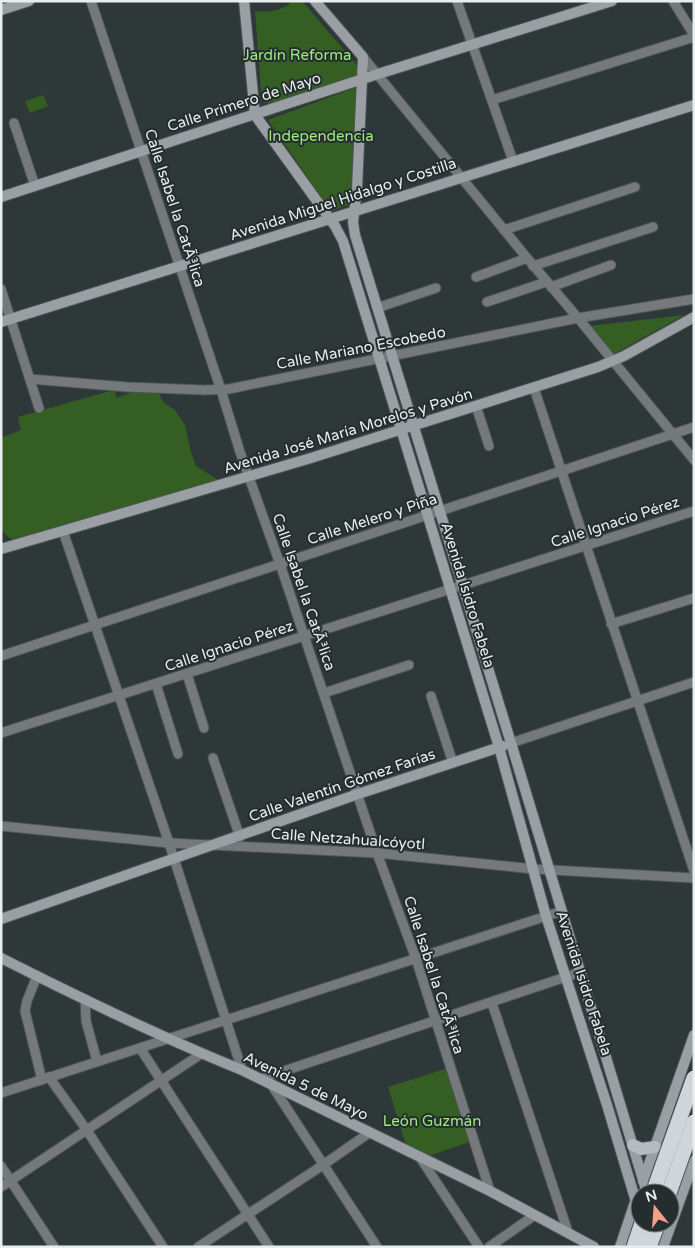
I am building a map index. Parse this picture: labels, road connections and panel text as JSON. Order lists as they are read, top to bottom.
{
  "streets": {
    "main road": [
      "Calle Primero de Mayo",
      "Avenida Miguel Hidalgo y Costilla",
      "Avenida José María Morelos y Pavón",
      "Avenida Isidro Fabela",
      "Calle Valentín Gómez Farías",
      "Avenida 5 de Mayo"
    ],
    "street": [
      "Calle Isabel la CatÃ³lica",
      "Calle Mariano Escobedo",
      "Calle Melero y Piña",
      "Calle Ignacio Pérez",
      "Calle Netzahualcóyotl"
    ]
  },
  "crossings": [
    ["Calle Primero de Mayo", "Calle Isabel la CatÃ³lica"],
    ["Calle Primero de Mayo", "Avenida Isidro Fabela"],
    ["Avenida Miguel Hidalgo y Costilla", "Calle Isabel la CatÃ³lica"],
    ["Avenida Miguel Hidalgo y Costilla", "Avenida Isidro Fabela"],
    ["Calle Isabel la CatÃ³lica", "Calle Mariano Escobedo"],
    ["Calle Isabel la CatÃ³lica", "Avenida José María Morelos y Pavón"],
    ["Calle Isabel la CatÃ³lica", "Calle Melero y Piña"],
    ["Calle Isabel la CatÃ³lica", "Calle Ignacio Pérez"],
    ["Calle Isabel la CatÃ³lica", "Calle Valentín Gómez Farías"],
    ["Calle Isabel la CatÃ³lica", "Calle Netzahualcóyotl"],
    ["Calle Isabel la CatÃ³lica", "Avenida 5 de Mayo"],
    ["Calle Mariano Escobedo", "Avenida Isidro Fabela"],
    ["Avenida José María Morelos y Pavón", "Avenida Isidro Fabela"],
    ["Calle Melero y Piña", "Avenida Isidro Fabela"],
    ["Calle Ignacio Pérez", "Avenida Isidro Fabela"],
    ["Avenida Isidro Fabela", "Calle Valentín Gómez Farías"],
    ["Avenida Isidro Fabela", "Calle Netzahualcóyotl"],
    ["Calle Valentín Gómez Farías", "Calle Netzahualcóyotl"]
  ],
  "parks": ["Jardín Reforma", "Independencia", "León Guzmán"],
  "north": "top"
}
